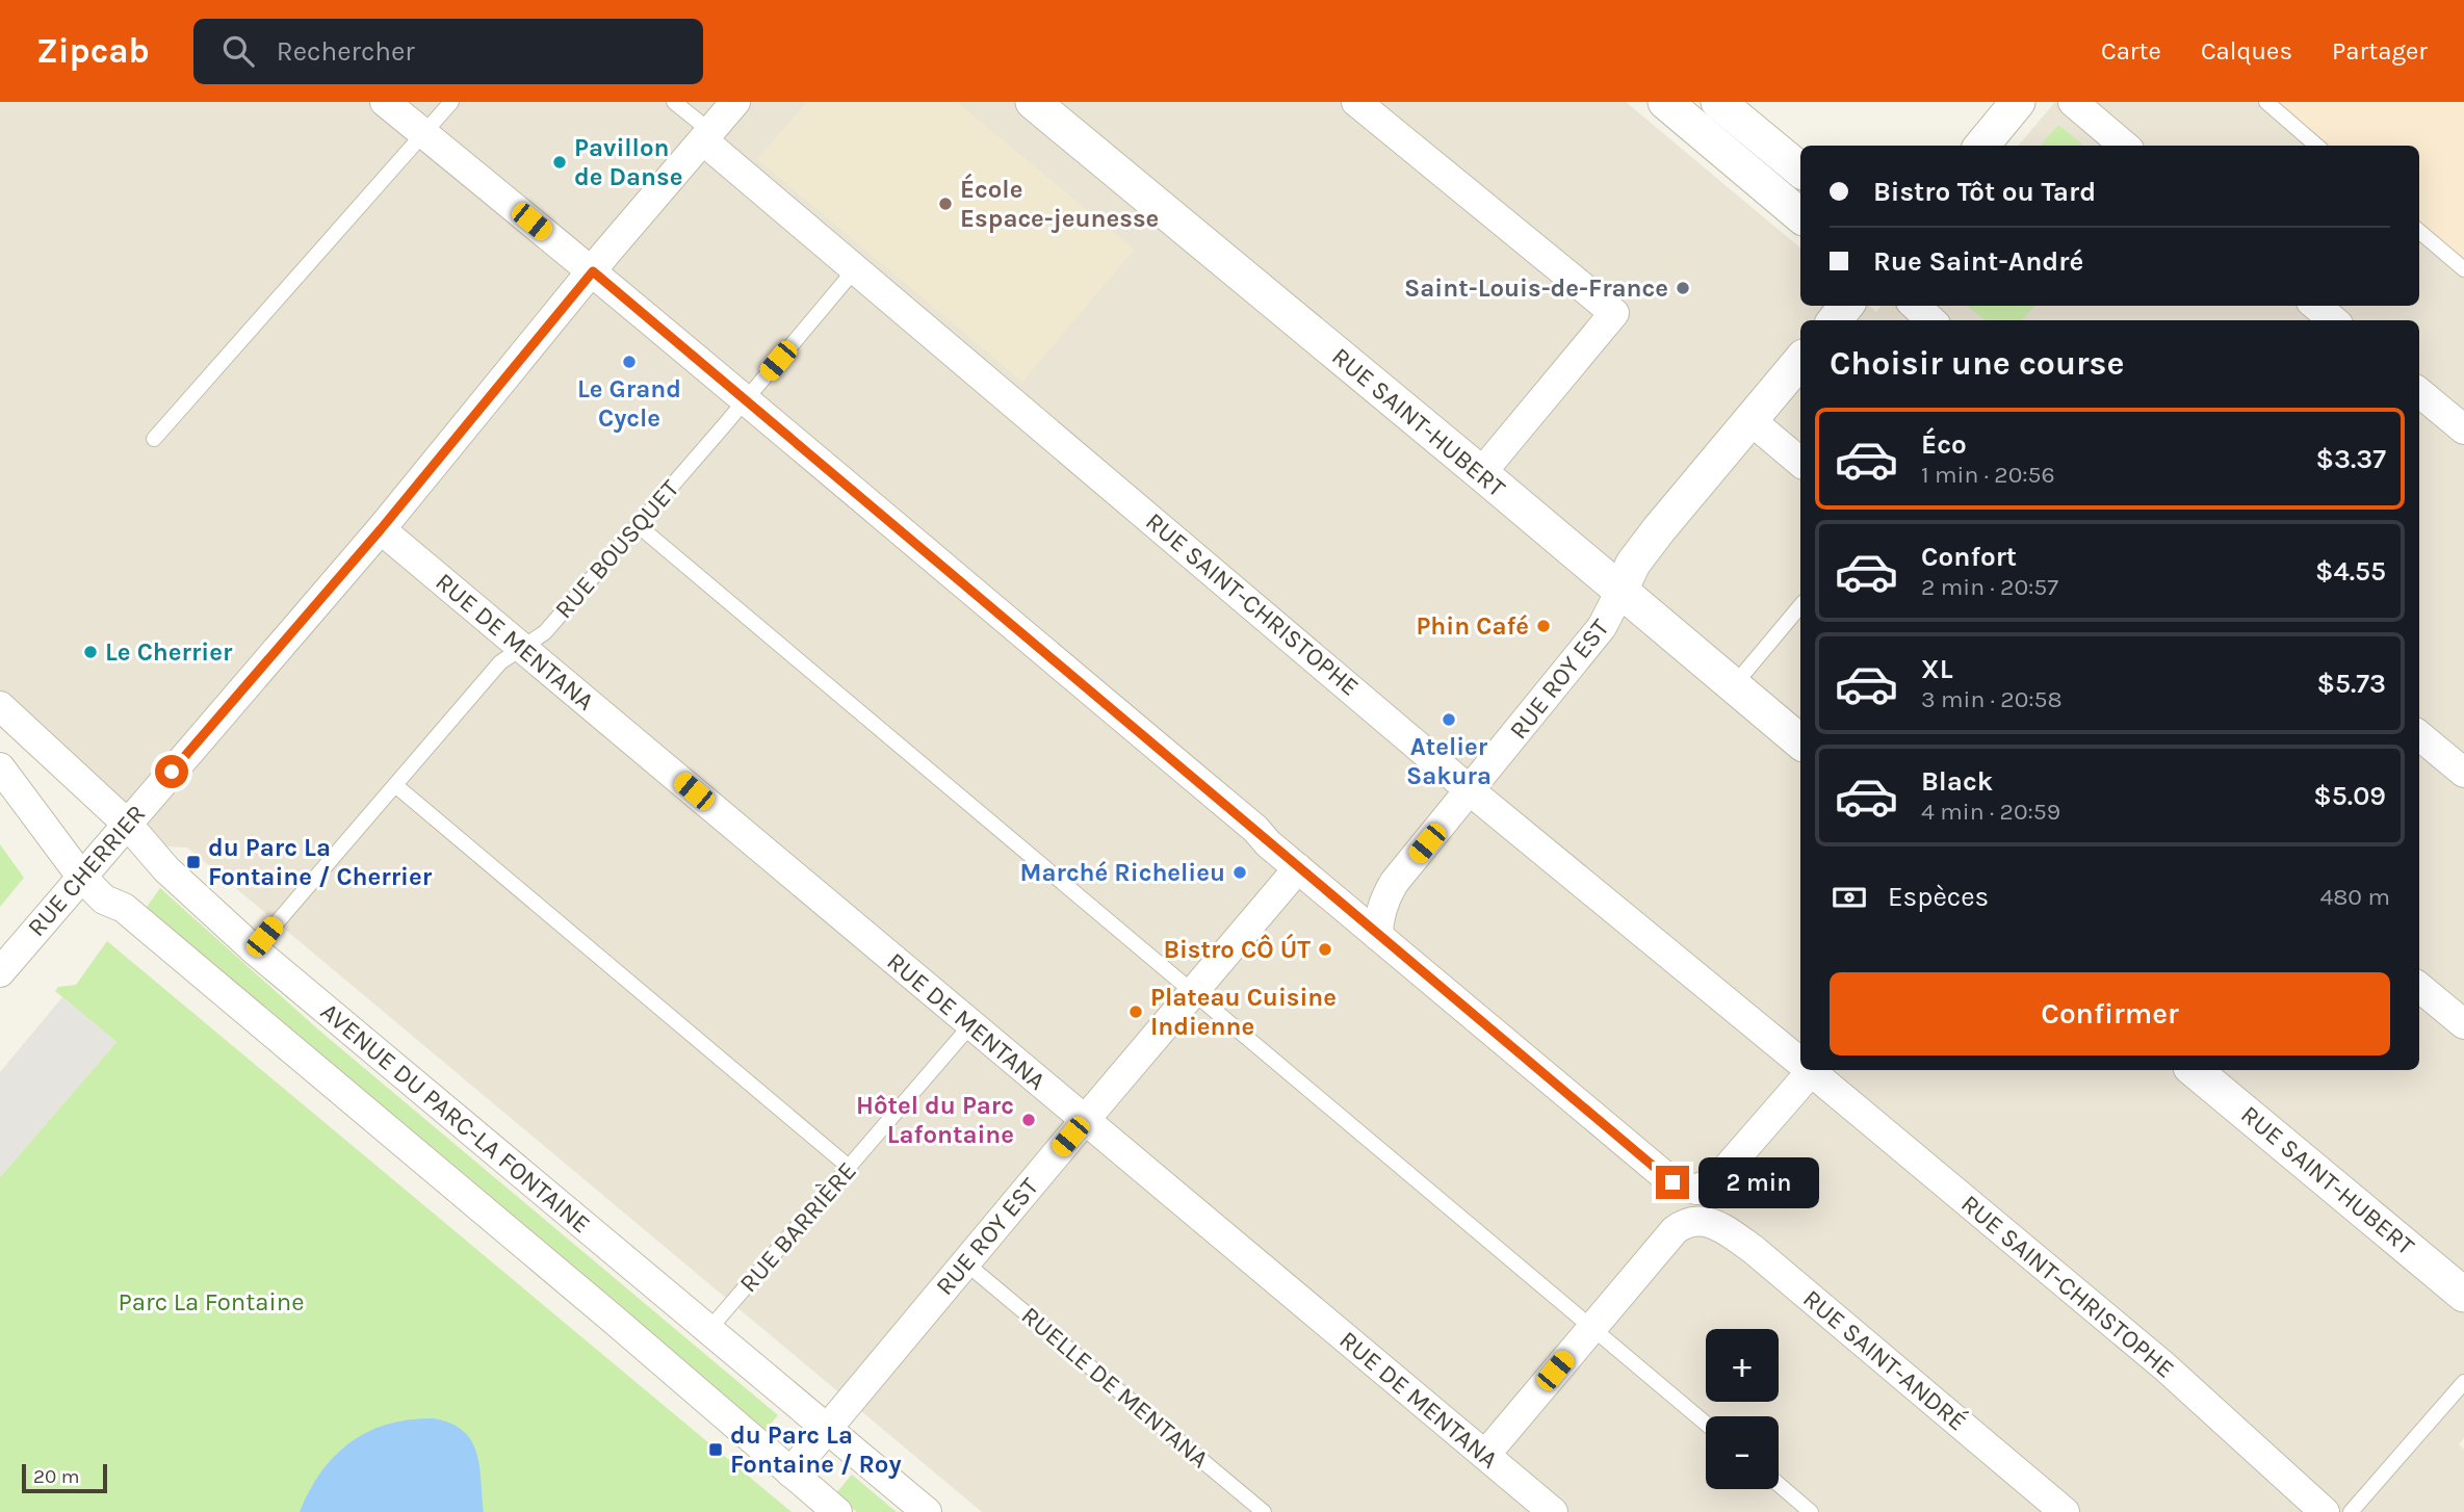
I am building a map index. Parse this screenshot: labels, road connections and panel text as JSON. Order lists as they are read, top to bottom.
{
  "streets": {
    "street": [
      "RUE SAINT-HUBERT",
      "RUE SAINT-CHRISTOPHE",
      "RUE DE MENTANA",
      "RUE ROY EST",
      "RUE CHERRIER",
      "AVENUE DU PARC-LA FONTAINE",
      "RUE SAINT-ANDRÉ"
    ],
    "lane": ["RUE BOUSQUET", "RUE BARRIÈRE", "RUELLE DE MENTANA"]
  },
  "crossings": [
    ["RUE SAINT-HUBERT", "RUE ROY EST"],
    ["RUE BOUSQUET", "RUE SAINT-CHRISTOPHE"],
    ["RUE BOUSQUET", "RUE DE MENTANA"],
    ["RUE BOUSQUET", "AVENUE DU PARC-LA FONTAINE"],
    ["RUE SAINT-CHRISTOPHE", "RUE ROY EST"],
    ["RUE SAINT-CHRISTOPHE", "RUE CHERRIER"],
    ["RUE DE MENTANA", "RUE ROY EST"],
    ["RUE DE MENTANA", "RUE CHERRIER"],
    ["RUE DE MENTANA", "RUE BARRIÈRE"],
    ["RUE ROY EST", "AVENUE DU PARC-LA FONTAINE"],
    ["RUE ROY EST", "RUELLE DE MENTANA"],
    ["RUE CHERRIER", "AVENUE DU PARC-LA FONTAINE"],
    ["AVENUE DU PARC-LA FONTAINE", "RUE BARRIÈRE"]
  ],
  "parks": ["Parc La Fontaine"],
  "places": {
    "other": [
      "Pavillon de Danse",
      "École Espace-jeunesse",
      "Saint-Louis-de-France",
      "Le Grand Cycle",
      "Phin Café",
      "Le Cherrier",
      "Atelier Sakura",
      "Marché Richelieu",
      "Bistro CÔ ÚT",
      "Plateau Cuisine Indienne",
      "Hôtel du Parc Lafontaine"
    ],
    "transit": ["du Parc La Fontaine / Cherrier", "du Parc La Fontaine / Roy"]
  },
  "scale_bar": "20 m",
  "page": {
    "header": "Zipcab",
    "search": "Rechercher",
    "nav": ["Carte", "Calques", "Partager"],
    "banner": ["Bistro Tôt ou Tard", "Rue Saint-André"],
    "heading": "Choisir une course",
    "list": [
      {
        "name": "Éco",
        "note": "1 min · 20:56",
        "value": "$3.37"
      },
      {
        "name": "Confort",
        "note": "2 min · 20:57",
        "value": "$4.55"
      },
      {
        "name": "XL",
        "note": "3 min · 20:58",
        "value": "$5.73"
      },
      {
        "name": "Black",
        "note": "4 min · 20:59",
        "value": "$5.09"
      }
    ],
    "pay": ["Espèces", "480 m"],
    "buttons": "Confirmer",
    "bubble": "2 min",
    "map_buttons": ["+", "−"],
    "scale": "20 m"
  }
}
